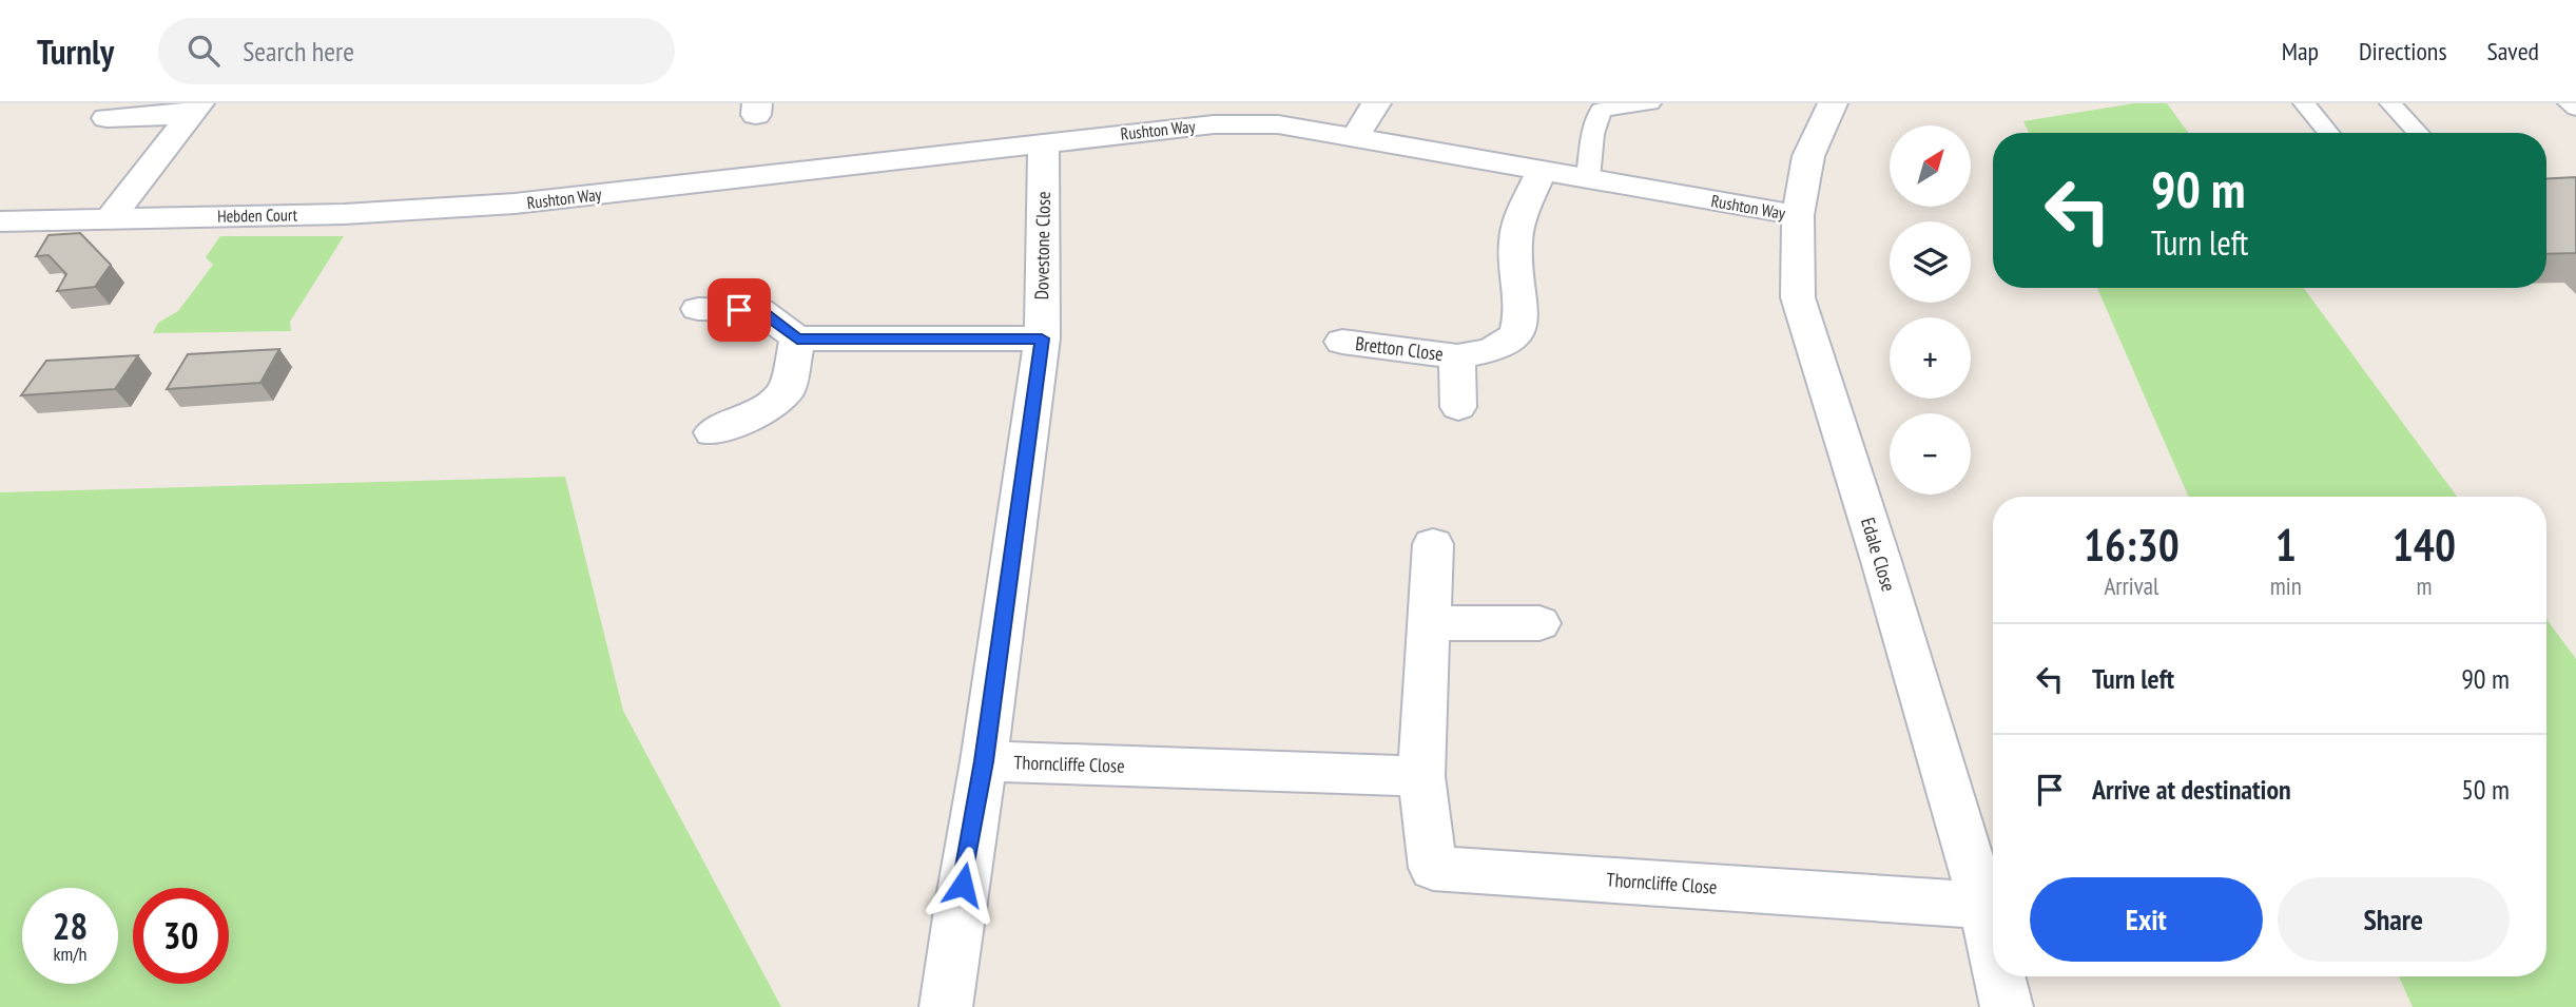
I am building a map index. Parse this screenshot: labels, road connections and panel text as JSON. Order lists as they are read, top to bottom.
{
  "streets": {
    "street": [
      "Rushton Way",
      "Hebden Court",
      "Dovestone Close",
      "Bretton Close",
      "Edale Close",
      "Thorncliffe Close"
    ]
  },
  "crossings": [
    ["Rushton Way", "Hebden Court"],
    ["Rushton Way", "Dovestone Close"],
    ["Rushton Way", "Bretton Close"],
    ["Rushton Way", "Edale Close"],
    ["Dovestone Close", "Thorncliffe Close"],
    ["Edale Close", "Thorncliffe Close"]
  ],
  "north": "top right",
  "page": {
    "header": "Turnly",
    "search": "Search here",
    "nav": ["Map", "Directions", "Saved"],
    "map_buttons": ["+", "−"],
    "turn": ["90 m", "Turn left"],
    "eta": [
      "16:30",
      "Arrival",
      "1",
      "min",
      "140",
      "m"
    ],
    "list": [
      {
        "name": "Turn left",
        "value": "90 m"
      },
      {
        "name": "Arrive at destination",
        "value": "50 m"
      }
    ],
    "buttons": ["Exit", "Share"],
    "speed": "28 km/h",
    "limit": "30"
  }
}
